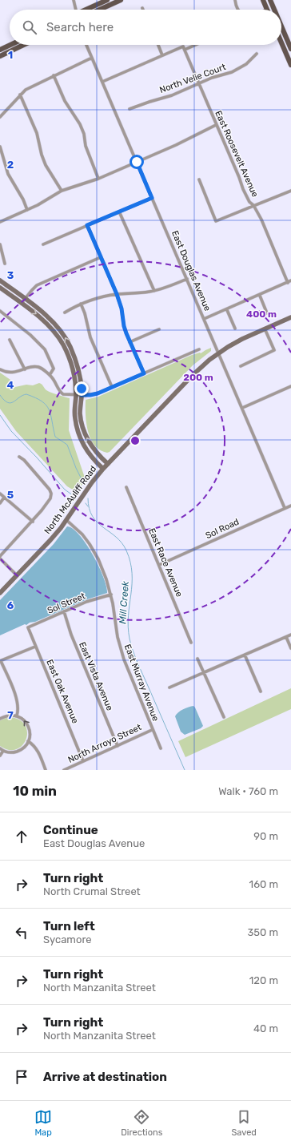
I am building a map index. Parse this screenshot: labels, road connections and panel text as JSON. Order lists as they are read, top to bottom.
{
  "streets": {
    "street": [
      "North Velie Court",
      "East Roosevelt Avenue",
      "East Douglas Avenue",
      "North McAuliff Road",
      "Sol Road",
      "East Race Avenue",
      "Sol Street",
      "East Vista Avenue",
      "East Murray Avenue",
      "East Oak Avenue",
      "North Arroyo Street"
    ]
  },
  "crossings": [
    ["North Velie Court", "East Roosevelt Avenue"],
    ["East Douglas Avenue", "North McAuliff Road"],
    ["East Douglas Avenue", "Sol Road"],
    ["North McAuliff Road", "East Murray Avenue"],
    ["Sol Road", "East Race Avenue"],
    ["Sol Street", "East Vista Avenue"],
    ["Sol Street", "East Murray Avenue"],
    ["Sol Street", "East Oak Avenue"],
    ["East Vista Avenue", "North Arroyo Street"],
    ["East Murray Avenue", "North Arroyo Street"],
    ["East Oak Avenue", "North Arroyo Street"]
  ],
  "water": ["Mill Creek"],
  "page": {
    "search": "Search here",
    "heading": ["10 min", "Walk · 760 m"],
    "list": [
      ["Continue", "East Douglas Avenue", "90 m"],
      ["Turn right", "North Crumal Street", "160 m"],
      ["Turn left", "Sycamore", "350 m"],
      ["Turn right", "North Manzanita Street", "120 m"],
      ["Turn right", "North Manzanita Street", "40 m"],
      "Arrive at destination"
    ],
    "nav": ["Map", "Directions", "Saved"]
  },
  "grid": {
    "rows": [
      "1",
      "2",
      "3",
      "4",
      "5",
      "6",
      "7"
    ]
  },
  "rings": ["400 m", "200 m"]
}
